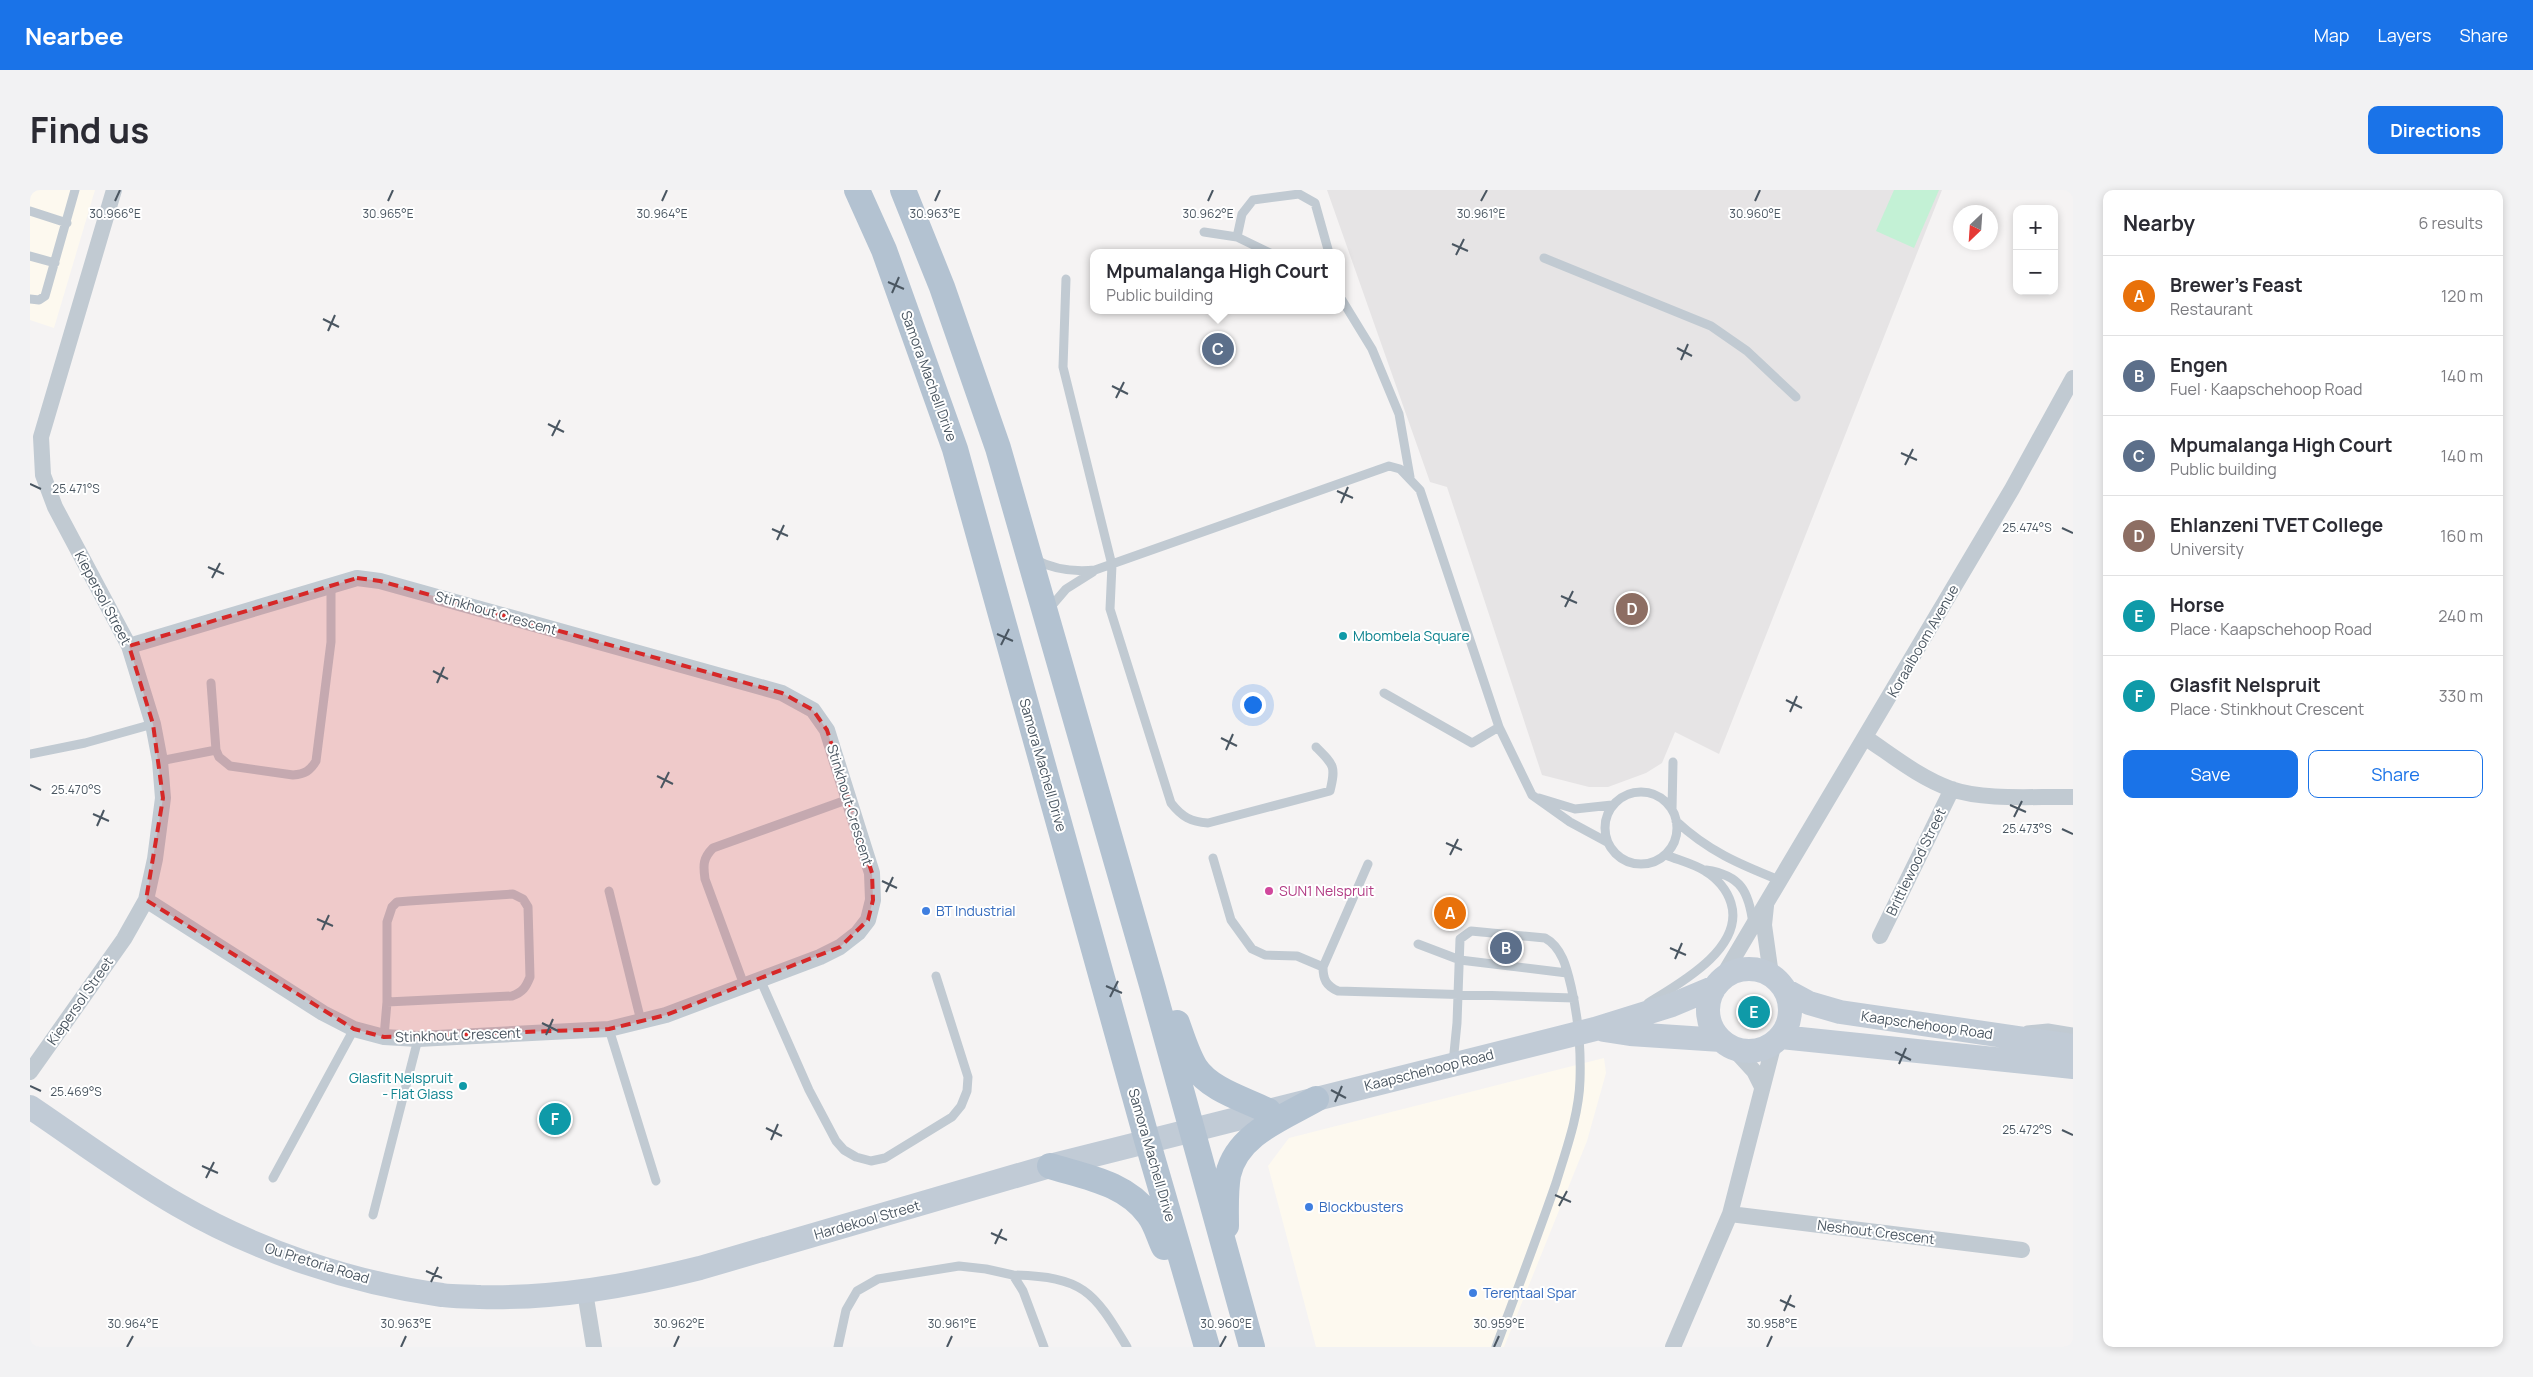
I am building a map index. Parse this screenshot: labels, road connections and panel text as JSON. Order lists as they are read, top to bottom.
{
  "streets": {
    "main road": [
      "Samora Machell Drive",
      "Kaapschehoop Road",
      "Hardekool Street",
      "Ou Pretoria Road"
    ],
    "street": [
      "Kiepersol Street",
      "Stinkhout Crescent",
      "Koraalboom Avenue",
      "Brittlewood Street",
      "Neshout Crescent"
    ]
  },
  "crossings": [
    ["Samora Machell Drive", "Kaapschehoop Road"],
    ["Samora Machell Drive", "Hardekool Street"],
    ["Kiepersol Street", "Stinkhout Crescent"],
    ["Koraalboom Avenue", "Kaapschehoop Road"],
    ["Kaapschehoop Road", "Hardekool Street"],
    ["Hardekool Street", "Ou Pretoria Road"]
  ],
  "places": [
    "Mbombela Square",
    "SUN1 Nelspruit",
    "BT Industrial",
    "Glasfit Nelspruit - Flat Glass",
    "Blockbusters",
    "Terentaal Spar"
  ],
  "north": "bottom left",
  "page": {
    "header": "Nearbee",
    "nav": ["Map", "Layers", "Share"],
    "title": "Find us",
    "buttons": [
      "Directions",
      ["Save", "Share"]
    ],
    "heading": ["Nearby", "6 results"],
    "map_buttons": ["+", "−"],
    "popup": ["Mpumalanga High Court", "Public building"],
    "list": [
      {
        "mark": "A",
        "name": "Brewer's Feast",
        "note": "Restaurant",
        "value": "120 m"
      },
      {
        "mark": "B",
        "name": "Engen",
        "note": "Fuel · Kaapschehoop Road",
        "value": "140 m"
      },
      {
        "mark": "C",
        "name": "Mpumalanga High Court",
        "note": "Public building",
        "value": "140 m"
      },
      {
        "mark": "D",
        "name": "Ehlanzeni TVET College",
        "note": "University",
        "value": "160 m"
      },
      {
        "mark": "E",
        "name": "Horse",
        "note": "Place · Kaapschehoop Road",
        "value": "240 m"
      },
      {
        "mark": "F",
        "name": "Glasfit Nelspruit",
        "note": "Place · Stinkhout Crescent",
        "value": "330 m"
      }
    ],
    "pins": [
      "C",
      "D",
      "A",
      "B",
      "E",
      "F"
    ]
  },
  "coordinates": [
    "30.966°E",
    "30.965°E",
    "30.964°E",
    "30.963°E",
    "30.962°E",
    "30.961°E",
    "30.960°E",
    "25.471°S",
    "25.474°S",
    "25.470°S",
    "25.473°S",
    "25.469°S",
    "25.472°S",
    "30.959°E",
    "30.958°E"
  ]
}
